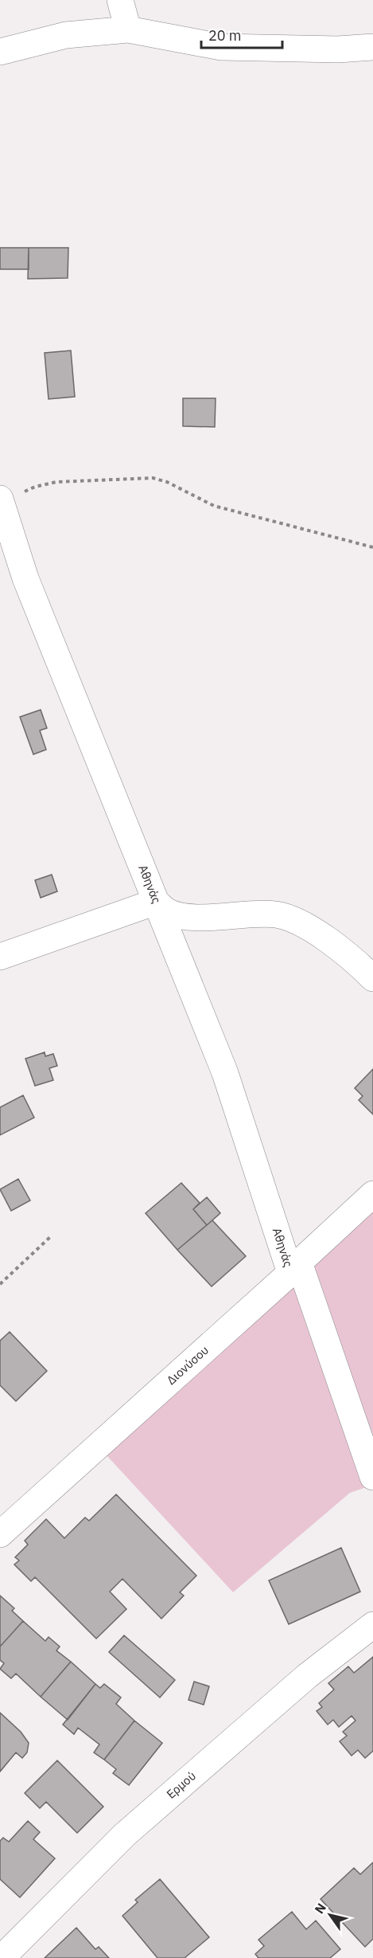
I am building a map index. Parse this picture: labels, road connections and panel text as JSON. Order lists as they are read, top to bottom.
{
  "streets": {
    "street": ["Αθηνάς", "Διονύσου", "Ερμού"]
  },
  "crossings": [
    ["Αθηνάς", "Διονύσου"]
  ],
  "scale_bar": "20 m",
  "north": "top left"
}
